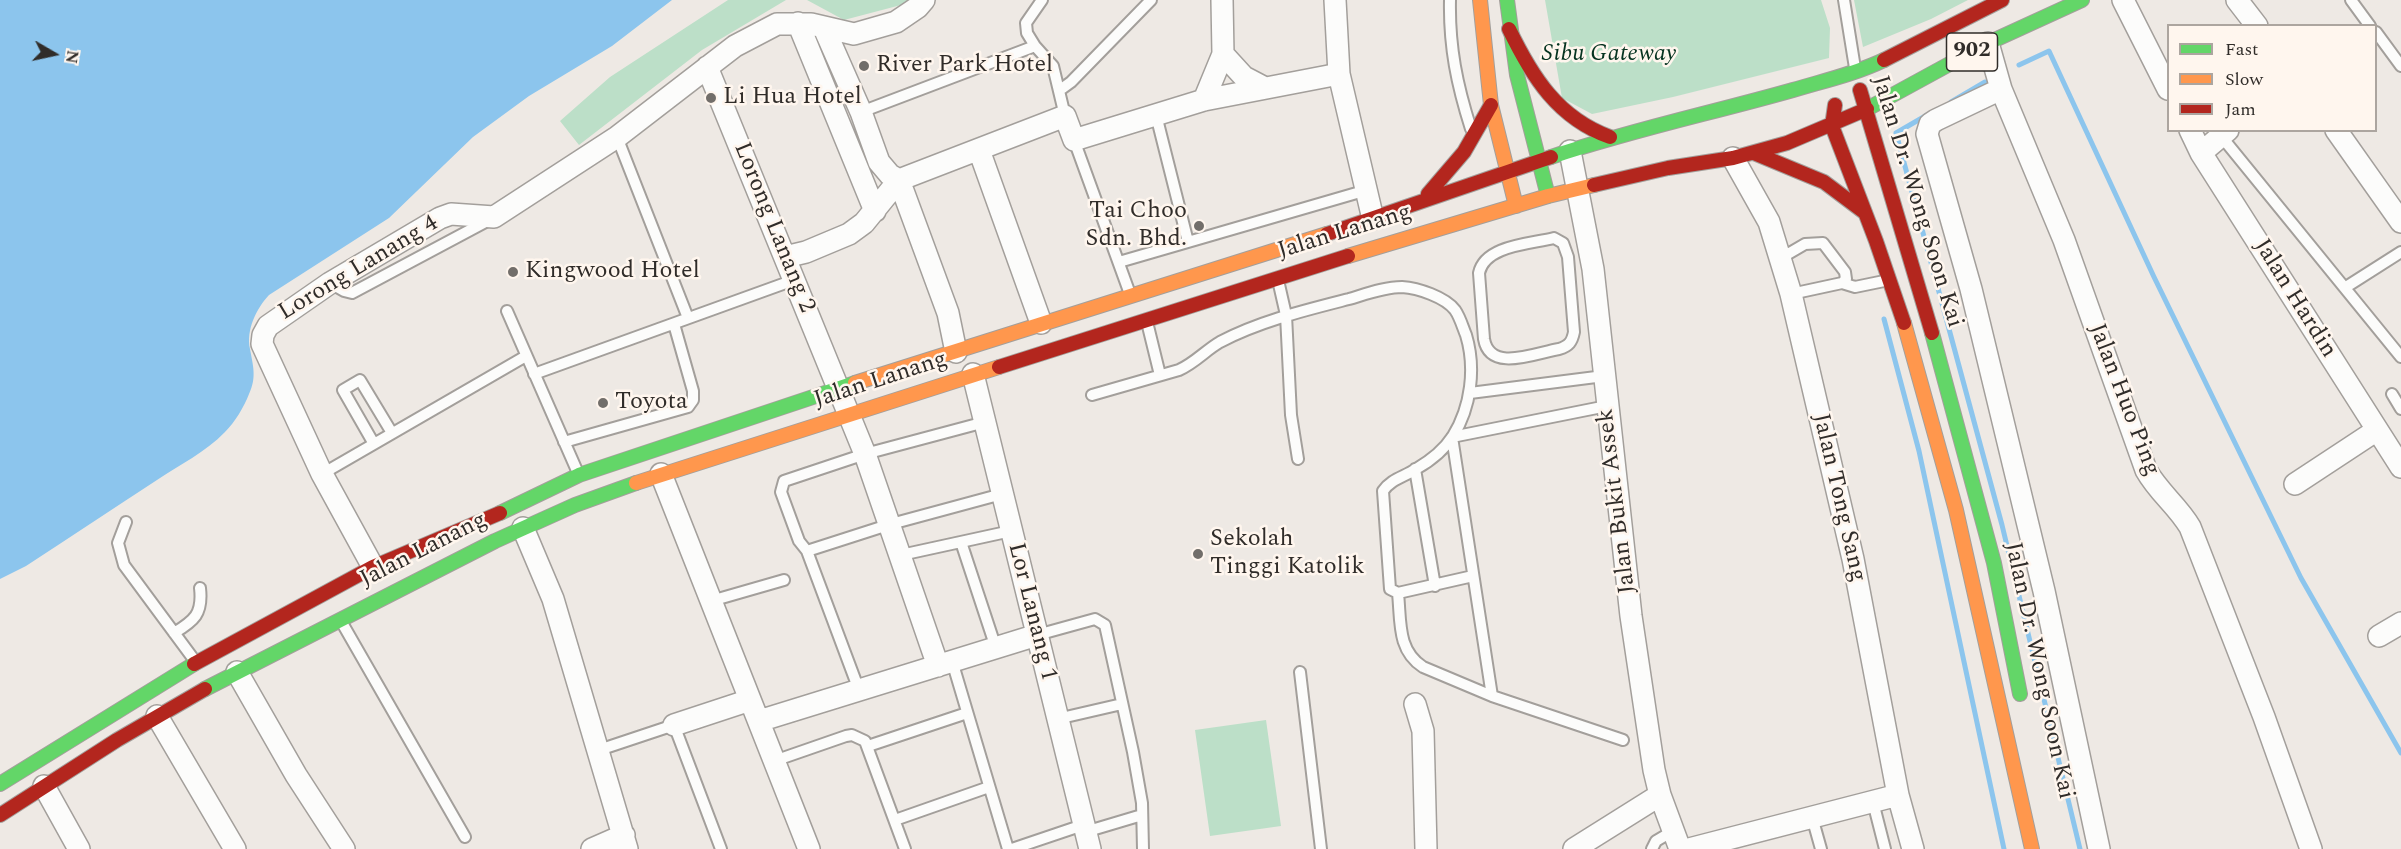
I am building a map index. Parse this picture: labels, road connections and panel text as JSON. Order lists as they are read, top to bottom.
{
  "streets": {
    "main road": ["902", "Jalan Dr. Wong Soon Kai", "Jalan Lanang"],
    "street": [
      "Lorong Lanang 2",
      "Lorong Lanang 4",
      "Jalan Hardin",
      "Jalan Huo Ping",
      "Jalan Tong Sang",
      "Jalan Bukit Assek",
      "Lor Lanang 1"
    ]
  },
  "crossings": [
    ["902", "Jalan Dr. Wong Soon Kai"],
    ["902", "Jalan Lanang"],
    ["902", "Jalan Huo Ping"],
    ["Jalan Dr. Wong Soon Kai", "Jalan Lanang"],
    ["Lorong Lanang 2", "Jalan Lanang"],
    ["Lorong Lanang 2", "Lorong Lanang 4"],
    ["Jalan Lanang", "Lorong Lanang 4"],
    ["Jalan Lanang", "Jalan Tong Sang"],
    ["Jalan Lanang", "Jalan Bukit Assek"],
    ["Jalan Lanang", "Lor Lanang 1"]
  ],
  "parks": ["Sibu Gateway"],
  "places": [
    "River Park Hotel",
    "Li Hua Hotel",
    "Tai Choo Sdn. Bhd.",
    "Kingwood Hotel",
    "Toyota",
    "Sekolah Tinggi Katolik"
  ],
  "legend": ["Fast", "Slow", "Jam"],
  "north": "right"
}
